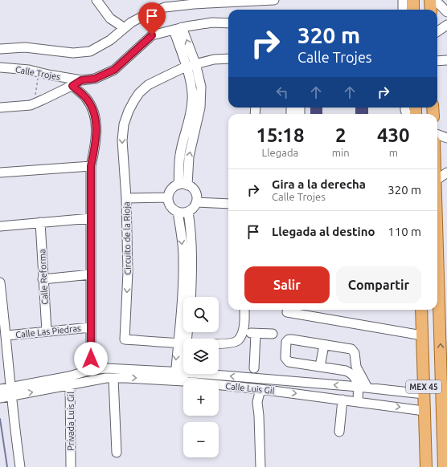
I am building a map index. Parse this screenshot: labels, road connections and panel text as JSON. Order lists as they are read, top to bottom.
{
  "streets": {
    "main road": ["MEX 45"],
    "street": [
      "Calle Trojes",
      "Circuito de la Rioja",
      "Calle Reforma",
      "Calle Las Piedras",
      "Calle Luis Gil",
      "Privada Luis Gil"
    ]
  },
  "crossings": [
    ["Calle Reforma", "Calle Las Piedras"],
    ["MEX 45", "Calle Luis Gil"],
    ["Calle Luis Gil", "Privada Luis Gil"]
  ],
  "page": {
    "turn": ["320 m", "Calle Trojes"],
    "eta": [
      "15:18",
      "Llegada",
      "2",
      "min",
      "430",
      "m"
    ],
    "list": [
      {
        "name": "Gira a la derecha",
        "note": "Calle Trojes",
        "value": "320 m"
      },
      {
        "name": "Llegada al destino",
        "value": "110 m"
      }
    ],
    "buttons": ["Salir", "Compartir"],
    "map_buttons": ["+", "−"]
  }
}
